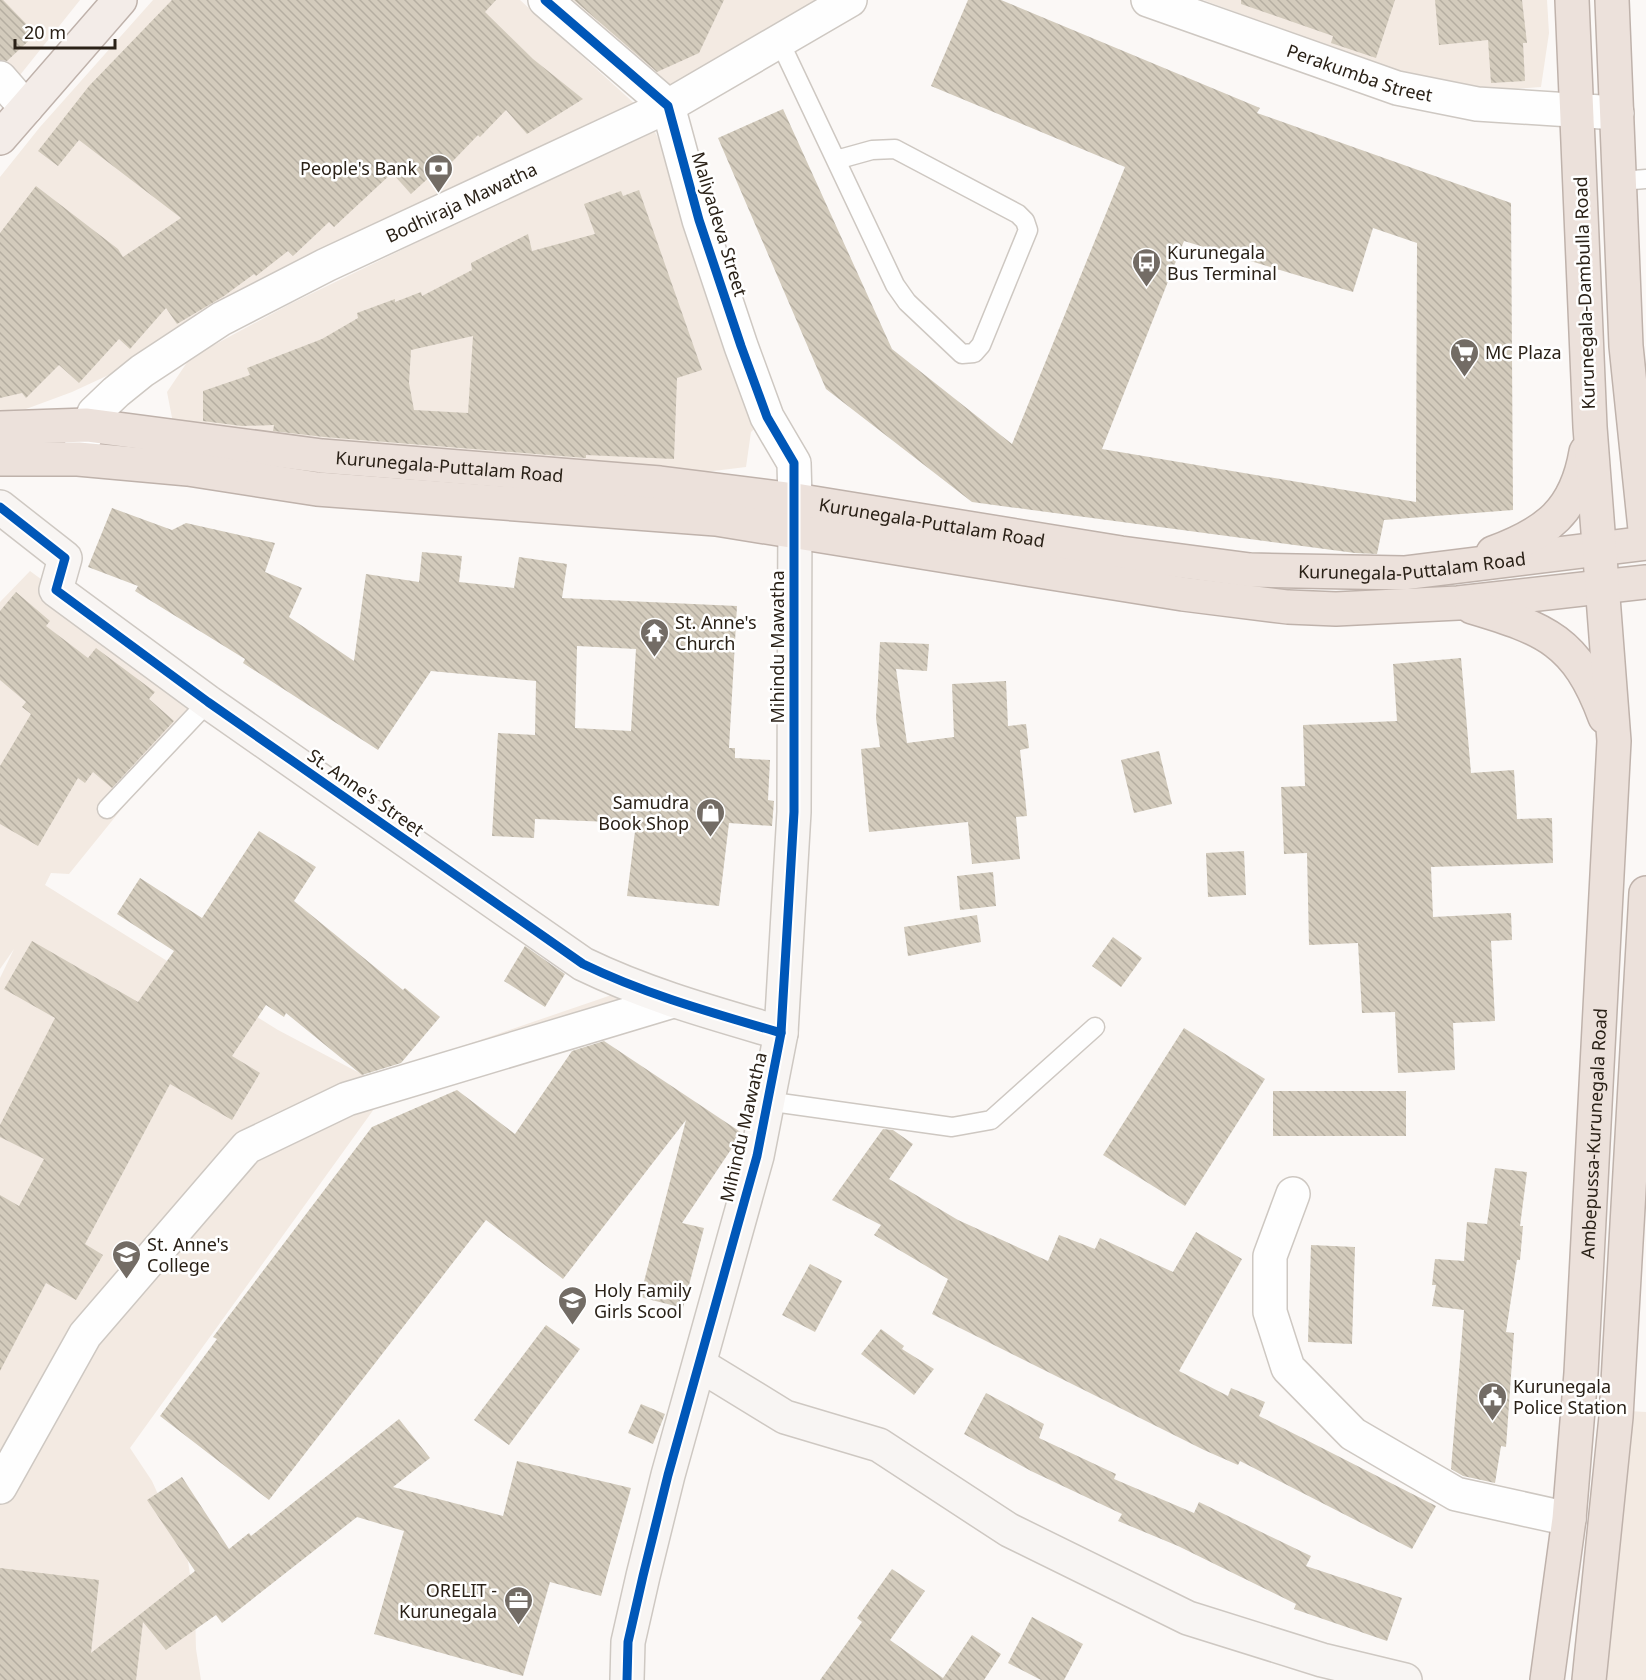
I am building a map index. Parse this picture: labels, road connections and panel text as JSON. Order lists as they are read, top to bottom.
{
  "streets": {
    "highway": ["Kurunegala-Dambulla Road", "Kurunegala-Puttalam Road", "Ambepussa-Kurunegala Road"],
    "street": [
      "Perakumba Street",
      "Bodhiraja Mawatha",
      "Maliyadeva Street",
      "Mihindu Mawatha",
      "St. Anne's Street"
    ]
  },
  "crossings": [
    ["Perakumba Street", "Kurunegala-Dambulla Road"],
    ["Bodhiraja Mawatha", "Maliyadeva Street"],
    ["Bodhiraja Mawatha", "Kurunegala-Puttalam Road"],
    ["Maliyadeva Street", "Kurunegala-Puttalam Road"],
    ["Maliyadeva Street", "Mihindu Mawatha"],
    ["Kurunegala-Dambulla Road", "Kurunegala-Puttalam Road"],
    ["Kurunegala-Dambulla Road", "Ambepussa-Kurunegala Road"],
    ["Kurunegala-Puttalam Road", "Mihindu Mawatha"],
    ["Kurunegala-Puttalam Road", "Ambepussa-Kurunegala Road"],
    ["Mihindu Mawatha", "St. Anne's Street"]
  ],
  "places": {
    "bank": ["People's Bank"],
    "bus stop": ["Kurunegala Bus Terminal"],
    "supermarket": ["MC Plaza"],
    "temple": ["St. Anne's Church"],
    "shop": ["Samudra Book Shop"],
    "school or university": ["St. Anne's College", "Holy Family Girls Scool"],
    "public building": ["Kurunegala Police Station"],
    "office": ["ORELIT - Kurunegala"]
  },
  "scale_bar": "20 m"
}
